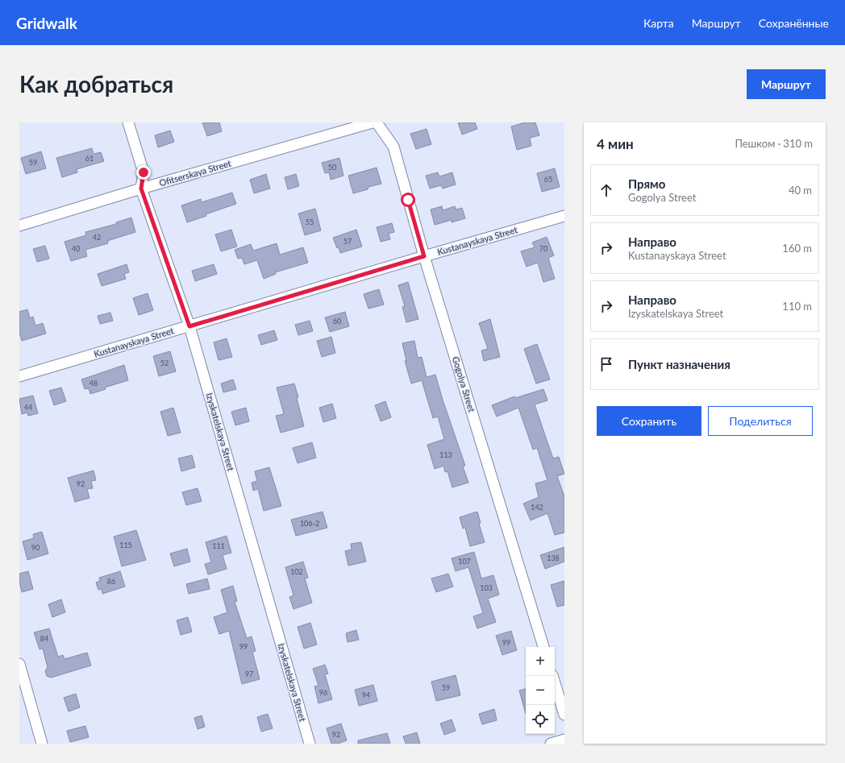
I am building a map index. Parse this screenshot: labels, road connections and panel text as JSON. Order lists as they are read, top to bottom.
{
  "streets": {
    "street": [
      "Ofitserskaya Street",
      "Kustanayskaya Street",
      "Gogolya Street",
      "Izyskatelskaya Street"
    ]
  },
  "crossings": [
    ["Ofitserskaya Street", "Izyskatelskaya Street"],
    ["Kustanayskaya Street", "Gogolya Street"],
    ["Kustanayskaya Street", "Izyskatelskaya Street"]
  ],
  "house_numbers": [
    "61",
    "59",
    "50",
    "65",
    "55",
    "42",
    "57",
    "40",
    "70",
    "60",
    "52",
    "48",
    "44",
    "113",
    "92",
    "142",
    "106-2",
    "115",
    "111",
    "90",
    "138",
    "107",
    "102",
    "86",
    "103",
    "84",
    "99",
    "99",
    "97",
    "59",
    "96",
    "94",
    "92"
  ],
  "page": {
    "header": "Gridwalk",
    "nav": ["Карта", "Маршрут", "Сохранённые"],
    "buttons": [
      "Маршрут",
      ["Сохранить", "Поделиться"]
    ],
    "title": "Как добраться",
    "heading": ["4 мин", "Пешком · 310 m"],
    "list": [
      ["Прямо", "Gogolya Street", "40 m"],
      ["Направо", "Kustanayskaya Street", "160 m"],
      ["Направо", "Izyskatelskaya Street", "110 m"],
      "Пункт назначения"
    ],
    "map_buttons": ["+", "−"]
  }
}
